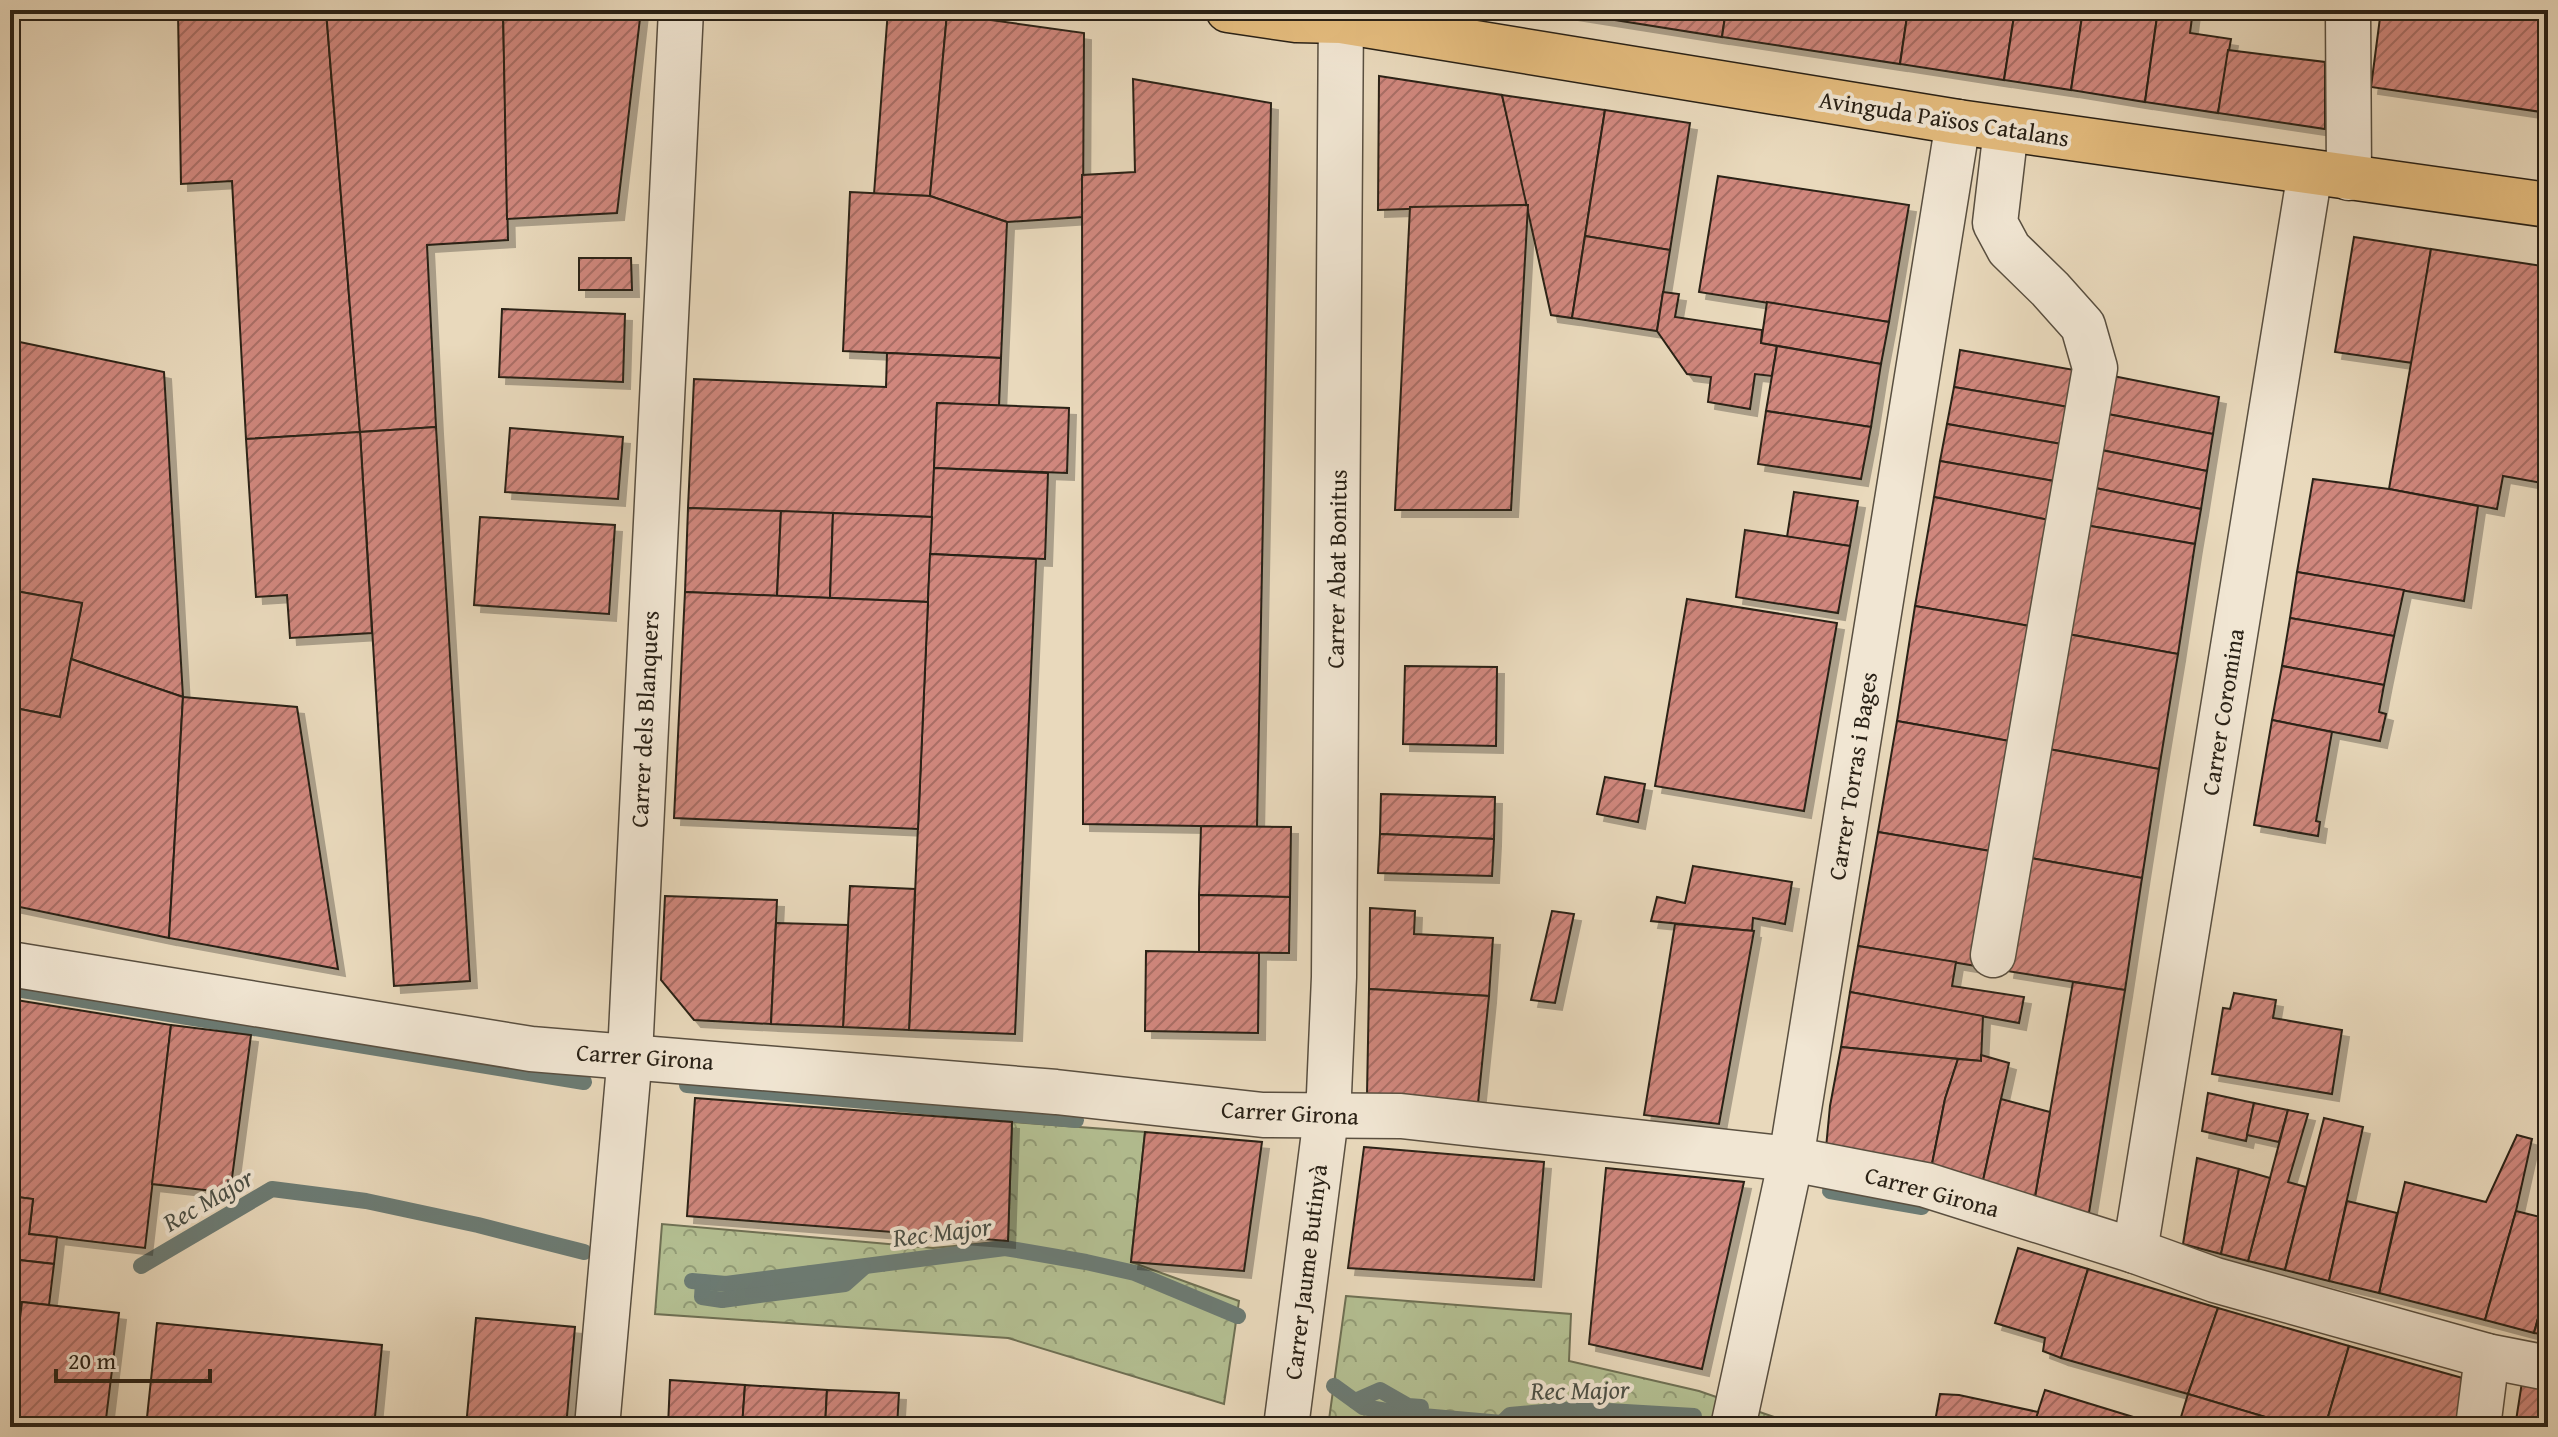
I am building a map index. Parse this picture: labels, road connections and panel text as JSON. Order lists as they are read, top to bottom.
{
  "streets": {
    "main road": ["Avinguda Països Catalans"],
    "street": [
      "Carrer Abat Bonitus",
      "Carrer Coromina",
      "Carrer dels Blanquers",
      "Carrer Torras i Bages",
      "Carrer Girona",
      "Carrer Jaume Butinyà"
    ]
  },
  "crossings": [
    ["Avinguda Països Catalans", "Carrer Abat Bonitus"],
    ["Avinguda Països Catalans", "Carrer Coromina"],
    ["Avinguda Països Catalans", "Carrer Torras i Bages"],
    ["Carrer Abat Bonitus", "Carrer Girona"],
    ["Carrer Abat Bonitus", "Carrer Jaume Butinyà"],
    ["Carrer Coromina", "Carrer Girona"],
    ["Carrer dels Blanquers", "Carrer Girona"],
    ["Carrer Torras i Bages", "Carrer Girona"],
    ["Carrer Girona", "Carrer Jaume Butinyà"]
  ],
  "water": ["Rec Major"],
  "scale_bar": "20 m"
}
